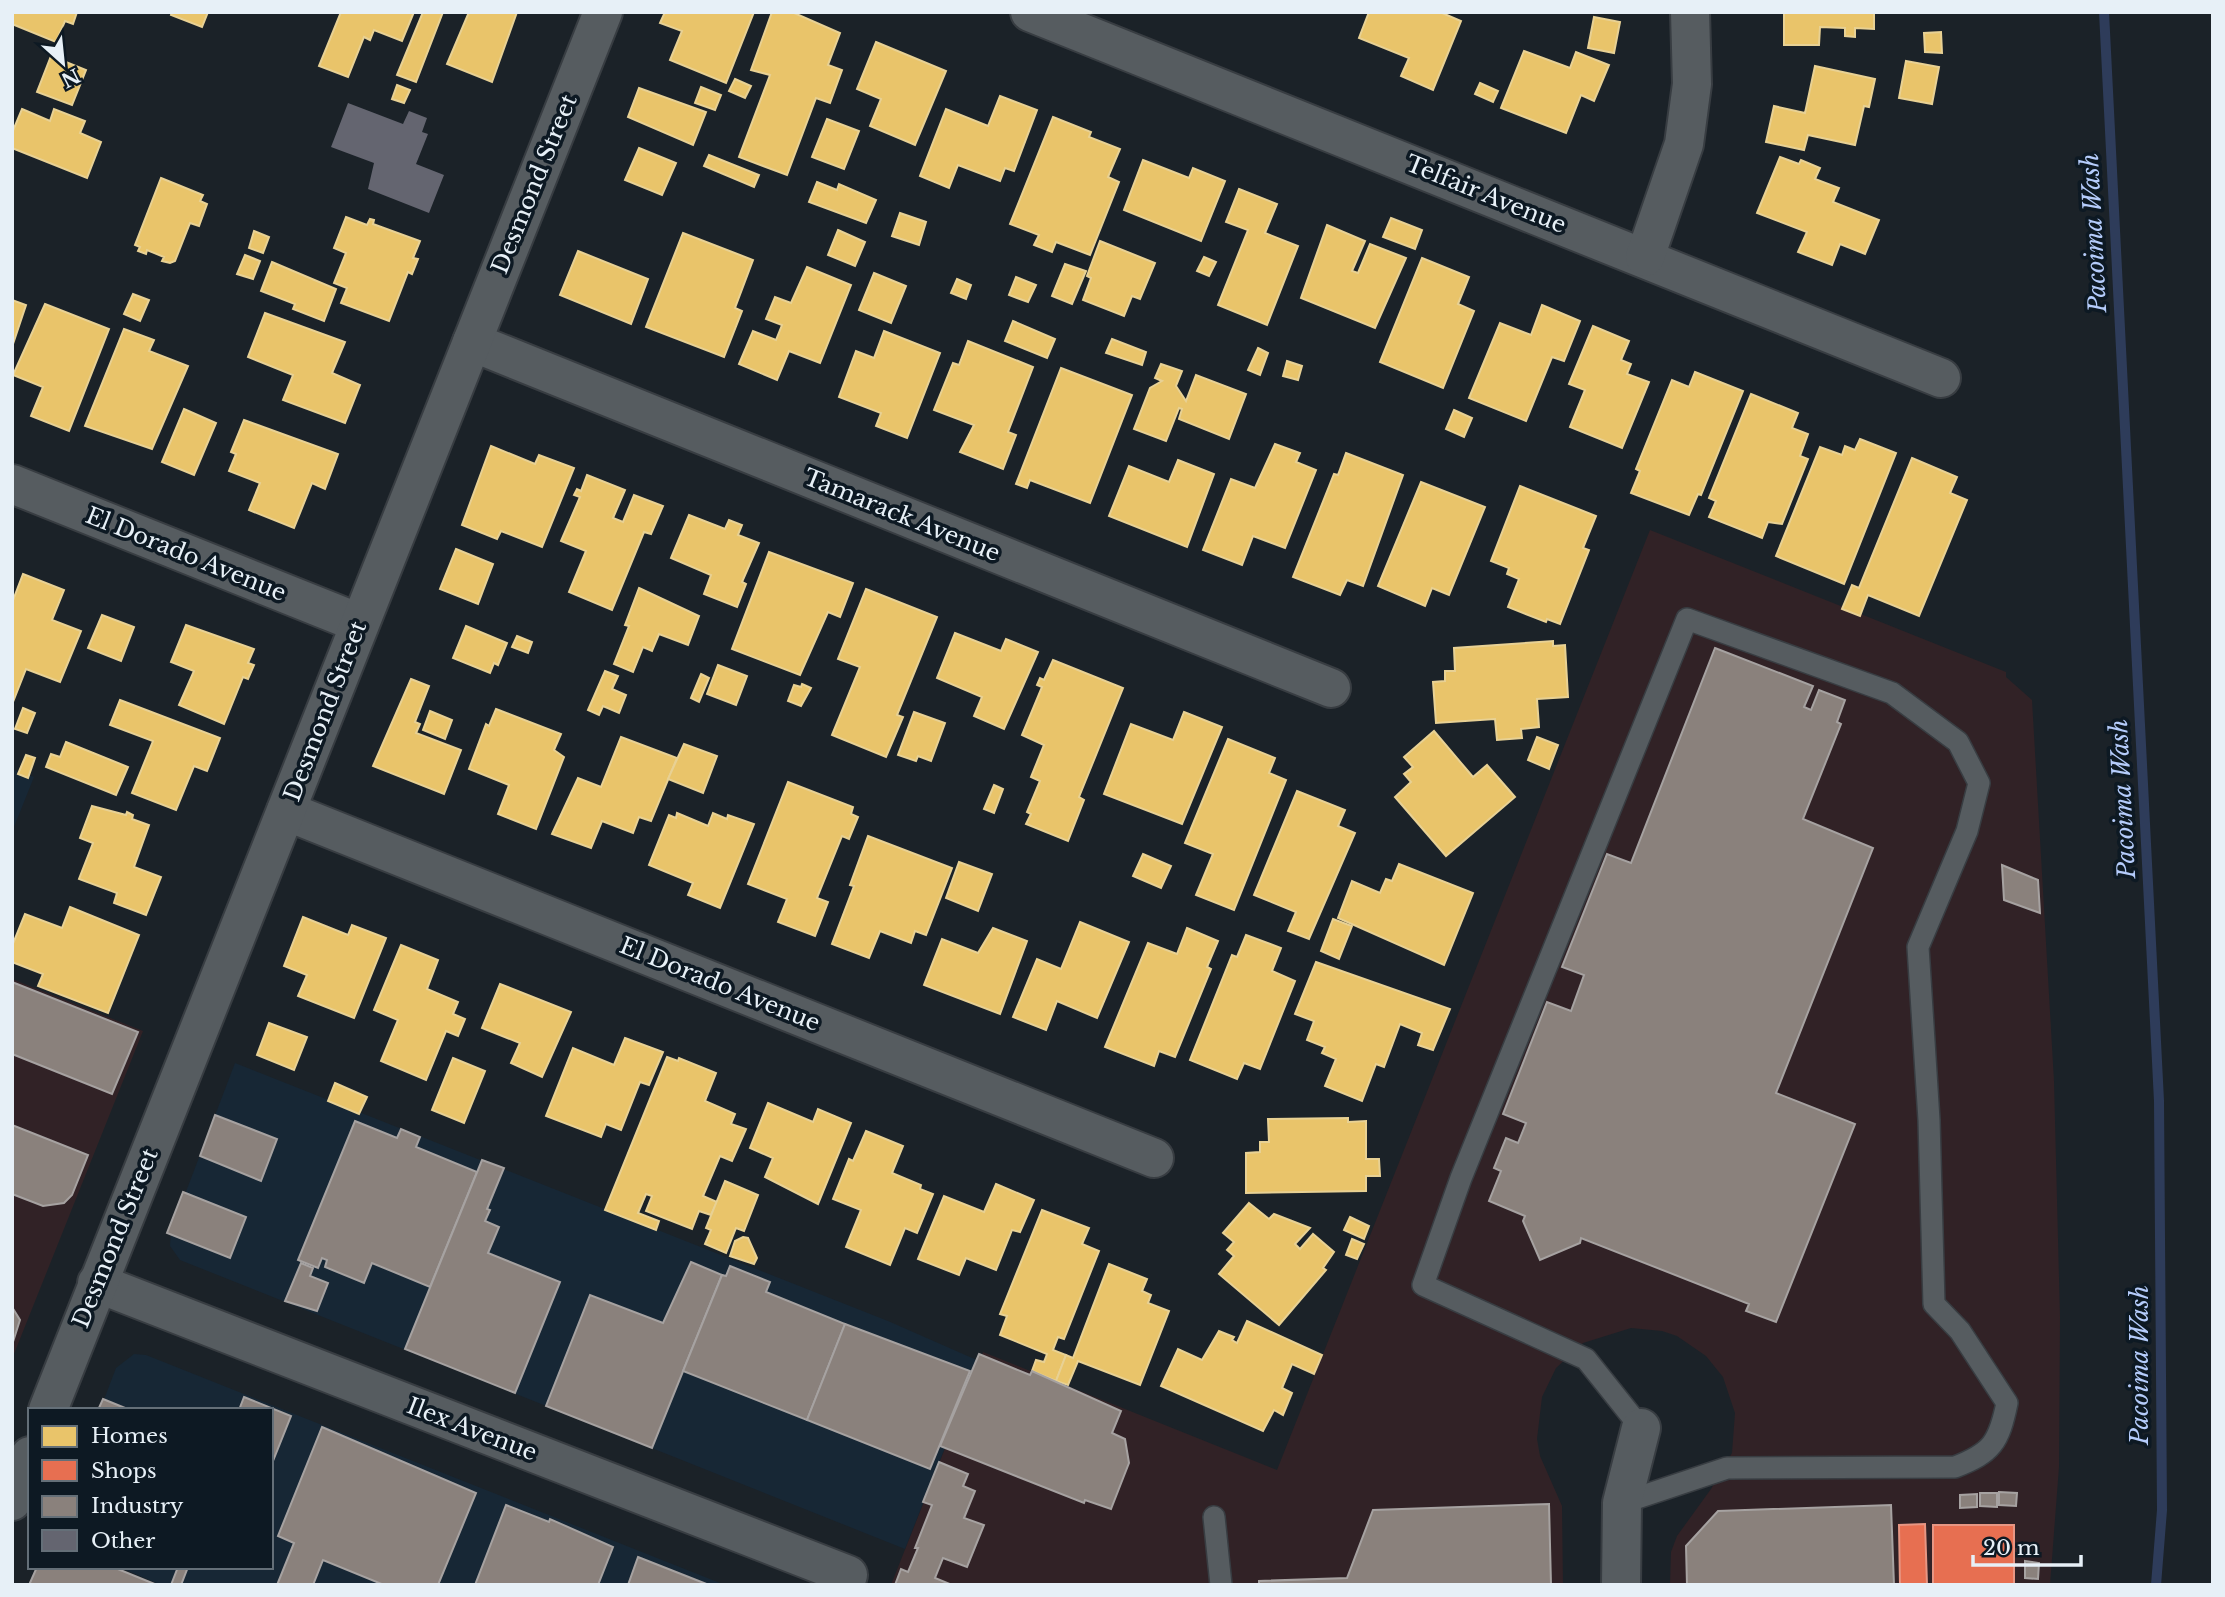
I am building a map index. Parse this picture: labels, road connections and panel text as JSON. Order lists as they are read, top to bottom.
{
  "streets": {
    "street": [
      "Desmond Street",
      "Telfair Avenue",
      "Tamarack Avenue",
      "El Dorado Avenue",
      "Ilex Avenue"
    ]
  },
  "crossings": [
    ["Desmond Street", "Tamarack Avenue"],
    ["Desmond Street", "El Dorado Avenue"],
    ["Desmond Street", "Ilex Avenue"]
  ],
  "water": ["Pacoima Wash"],
  "legend": [
    "Homes",
    "Shops",
    "Industry",
    "Other"
  ],
  "scale_bar": "20 m",
  "north": "bottom right"
}
